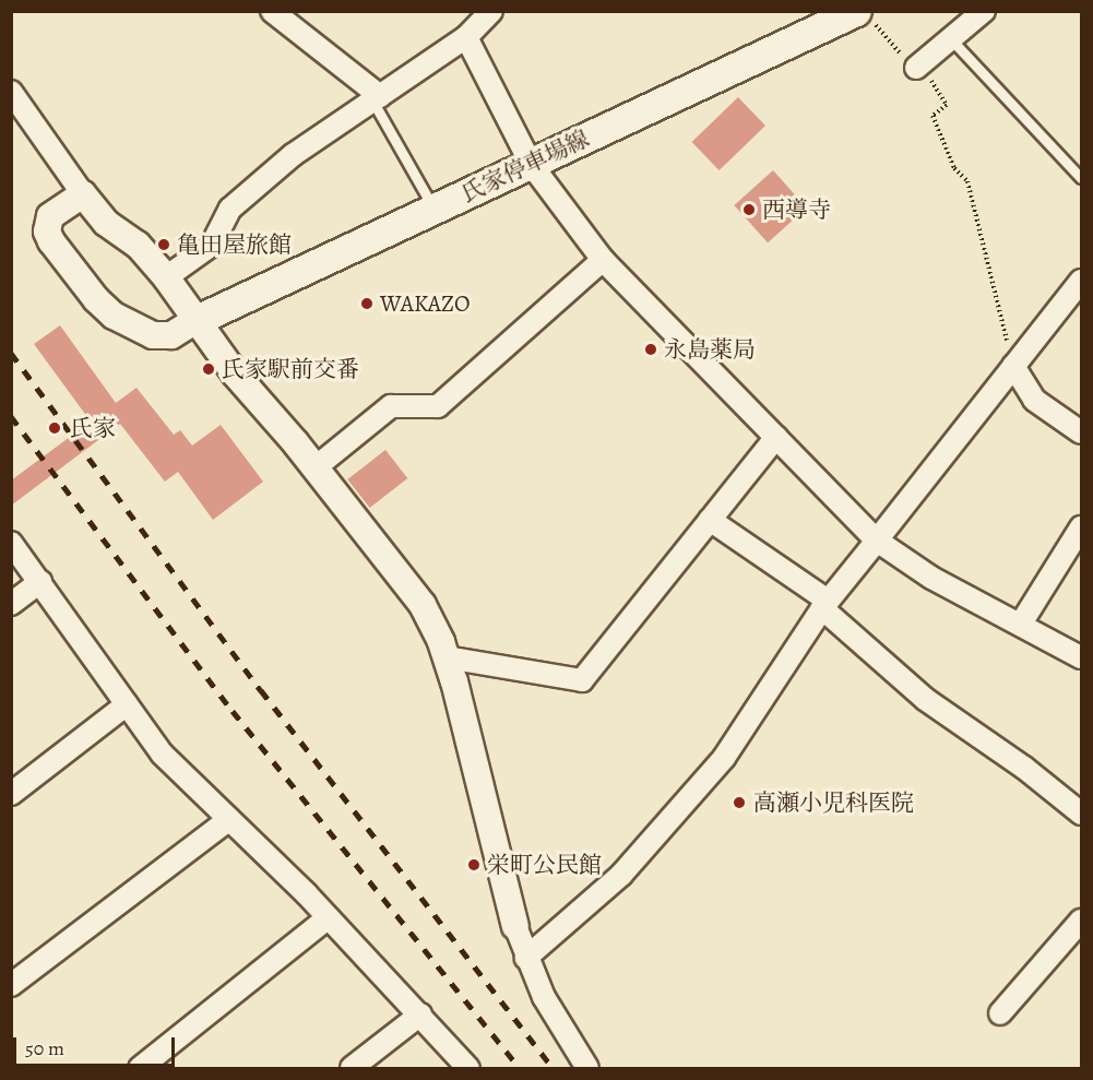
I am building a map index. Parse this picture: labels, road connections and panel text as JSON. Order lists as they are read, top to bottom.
{
  "streets": {
    "main road": ["氏家停車場線"]
  },
  "places": [
    "西導寺",
    "亀田屋旅館",
    "WAKAZO",
    "永島薬局",
    "氏家駅前交番",
    "氏家",
    "高瀬小児科医院",
    "栄町公民館"
  ],
  "scale_bar": "50 m"
}
